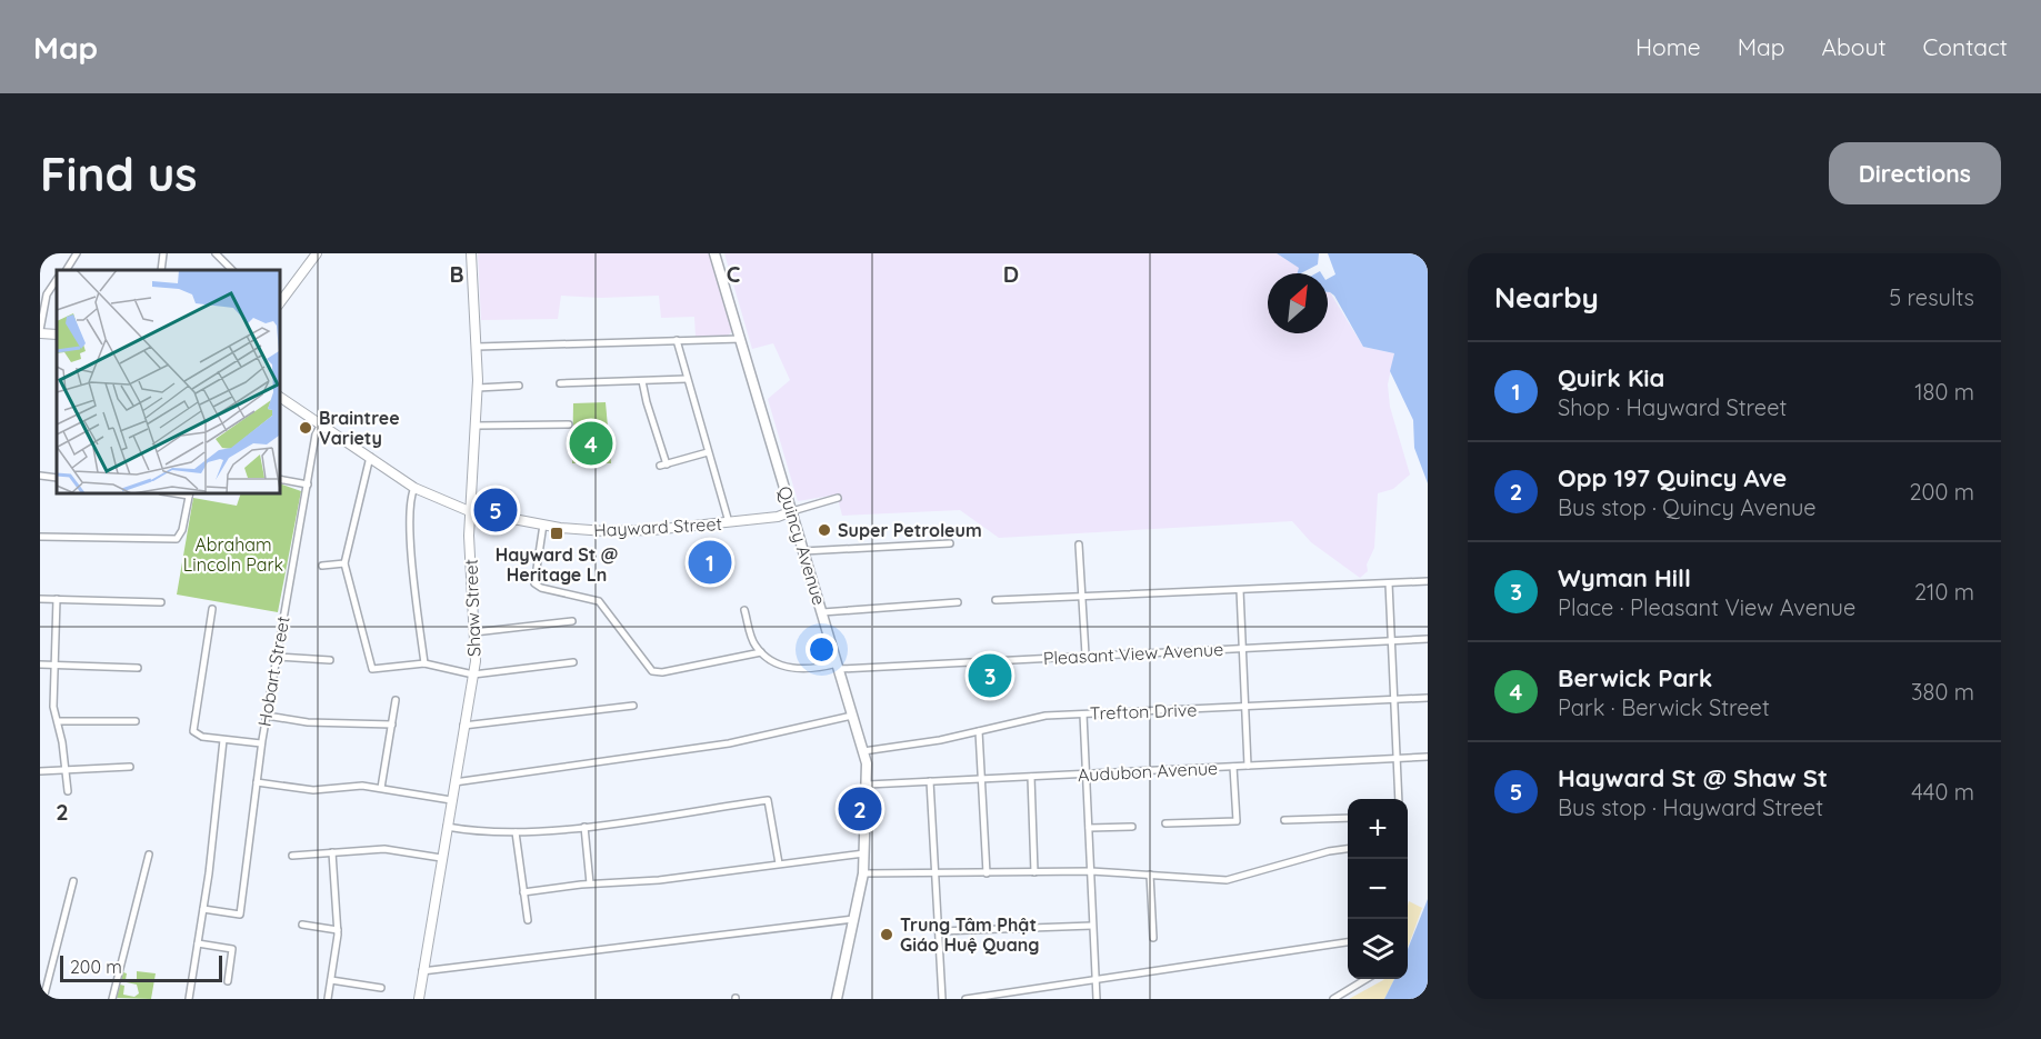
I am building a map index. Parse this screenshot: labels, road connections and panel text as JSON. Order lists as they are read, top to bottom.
{
  "streets": {
    "main road": ["Quincy Avenue"],
    "street": [
      "Hayward Street",
      "Shaw Street",
      "Pleasant View Avenue",
      "Hobart Street",
      "Trefton Drive",
      "Audubon Avenue"
    ]
  },
  "crossings": [
    ["Hayward Street", "Quincy Avenue"],
    ["Hayward Street", "Shaw Street"],
    ["Hayward Street", "Hobart Street"],
    ["Quincy Avenue", "Pleasant View Avenue"],
    ["Quincy Avenue", "Trefton Drive"],
    ["Quincy Avenue", "Audubon Avenue"]
  ],
  "parks": ["Abraham Lincoln Park"],
  "places": {
    "other": ["Braintree Variety", "Super Petroleum", "Trung Tâm Phật Giáo Huệ Quang"],
    "transit": ["Hayward St @ Heritage Ln"]
  },
  "scale_bar": "200 m",
  "north": "top right",
  "page": {
    "header": "Map",
    "nav": [
      "Home",
      "Map",
      "About",
      "Contact"
    ],
    "buttons": "Directions",
    "title": "Find us",
    "heading": ["Nearby", "5 results"],
    "list": [
      {
        "mark": "1",
        "name": "Quirk Kia",
        "note": "Shop · Hayward Street",
        "value": "180 m"
      },
      {
        "mark": "2",
        "name": "Opp 197 Quincy Ave",
        "note": "Bus stop · Quincy Avenue",
        "value": "200 m"
      },
      {
        "mark": "3",
        "name": "Wyman Hill",
        "note": "Place · Pleasant View Avenue",
        "value": "210 m"
      },
      {
        "mark": "4",
        "name": "Berwick Park",
        "note": "Park · Berwick Street",
        "value": "380 m"
      },
      {
        "mark": "5",
        "name": "Hayward St @ Shaw St",
        "note": "Bus stop · Hayward Street",
        "value": "440 m"
      }
    ],
    "pins": [
      "4",
      "5",
      "1",
      "3",
      "2"
    ],
    "map_buttons": ["+", "−"],
    "scale": "200 m"
  },
  "grid": {
    "columns": ["B", "C", "D"],
    "rows": ["2"]
  }
}
